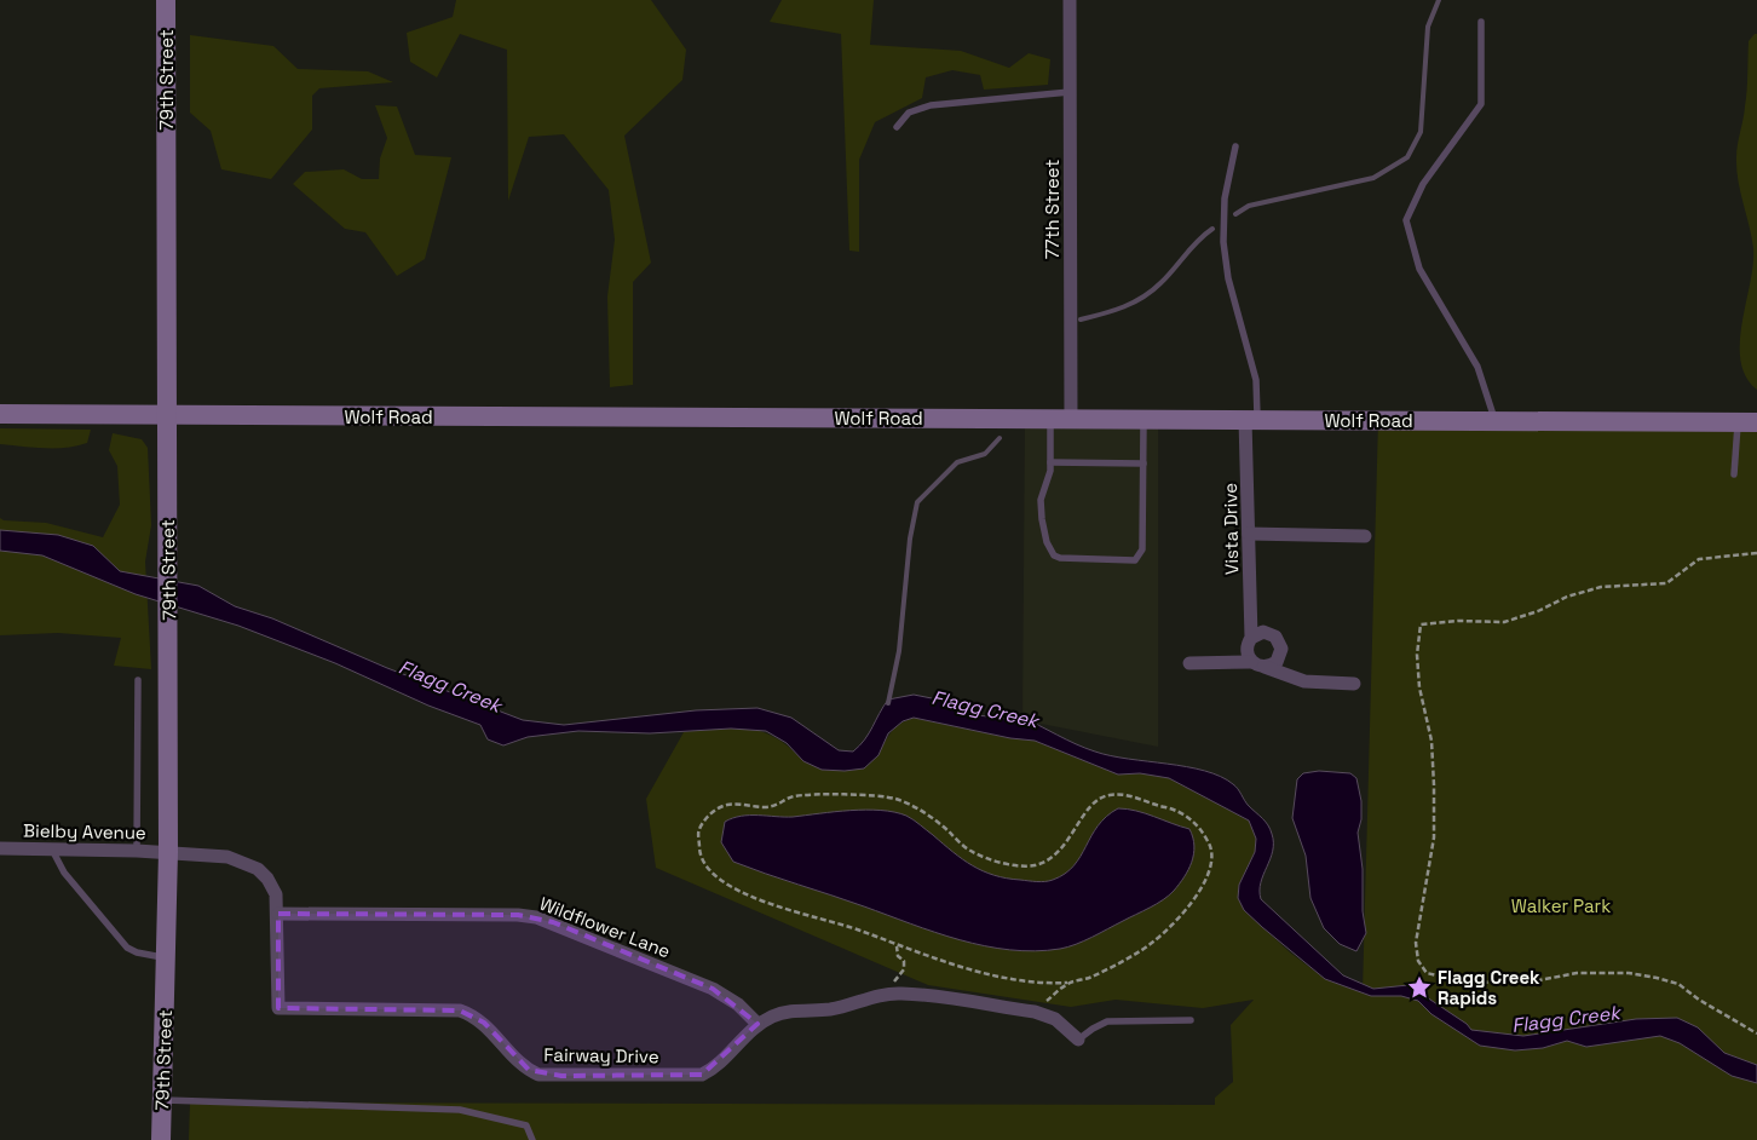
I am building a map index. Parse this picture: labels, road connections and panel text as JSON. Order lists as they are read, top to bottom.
{
  "streets": {
    "street": [
      "79th Street",
      "77th Street",
      "Wolf Road",
      "Vista Drive",
      "Bielby Avenue",
      "Wildflower Lane",
      "Fairway Drive"
    ]
  },
  "crossings": [
    ["79th Street", "Wolf Road"],
    ["79th Street", "Bielby Avenue"],
    ["79th Street", "Fairway Drive"],
    ["77th Street", "Wolf Road"],
    ["Wolf Road", "Vista Drive"],
    ["Bielby Avenue", "Fairway Drive"],
    ["Wildflower Lane", "Fairway Drive"]
  ],
  "water": ["Flagg Creek"],
  "parks": ["Walker Park"],
  "places": {
    "place": ["Flagg Creek Rapids"]
  }
}
